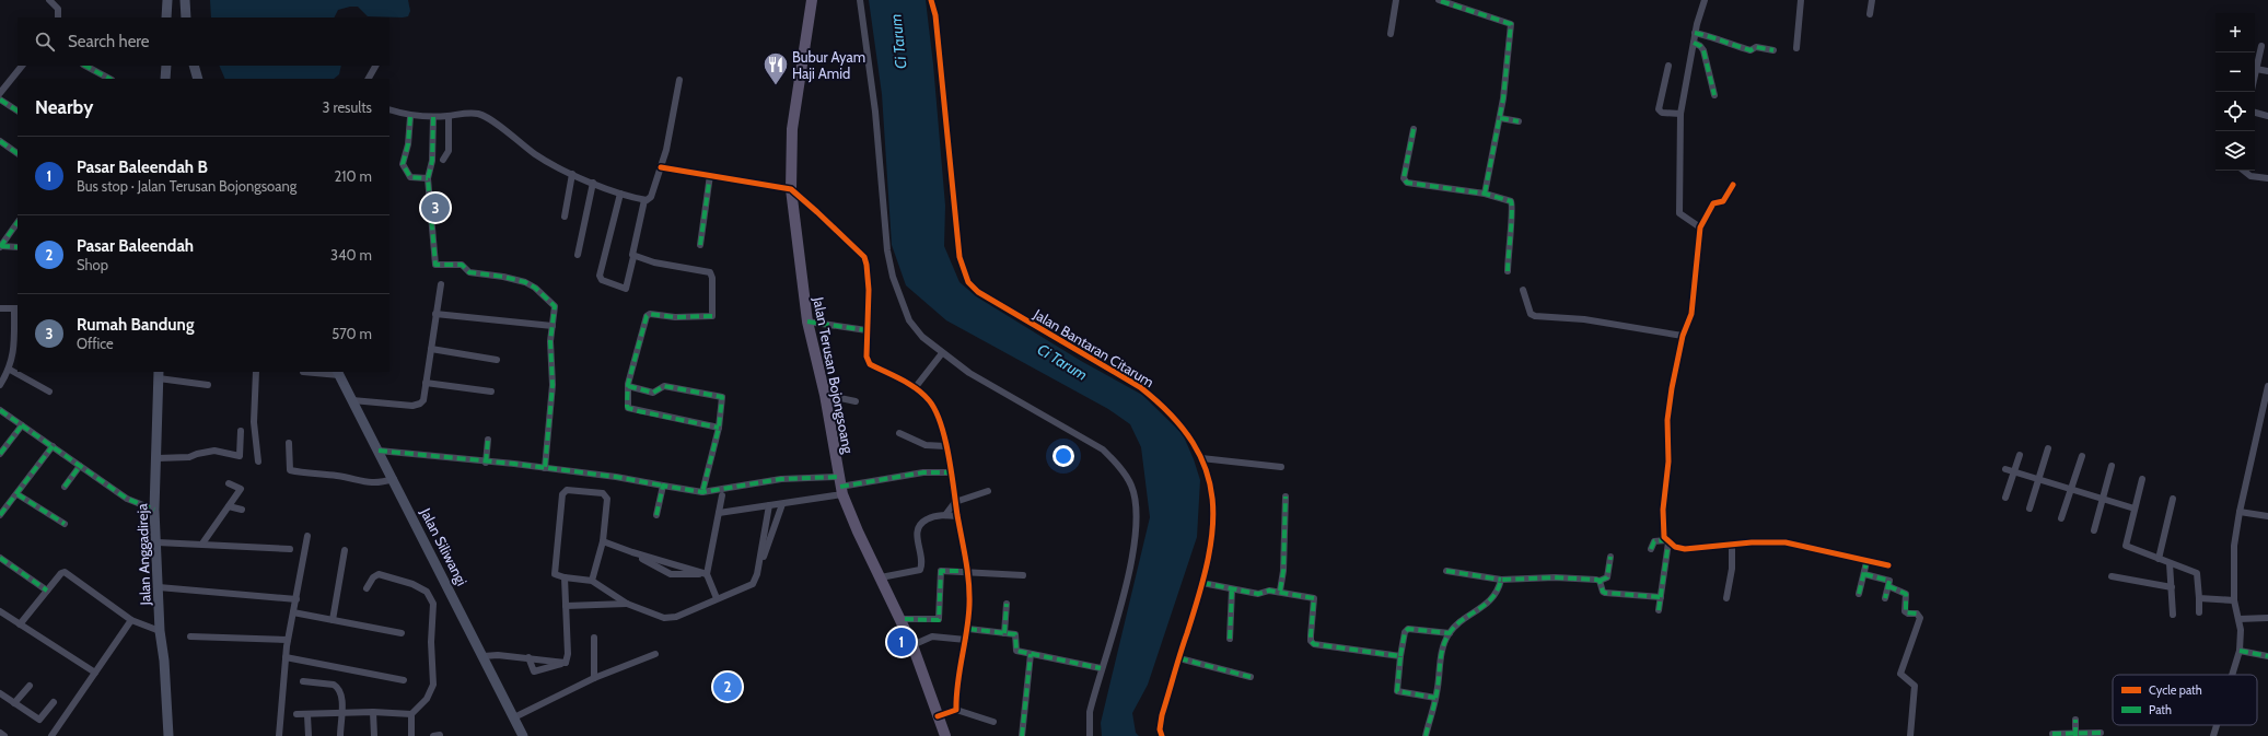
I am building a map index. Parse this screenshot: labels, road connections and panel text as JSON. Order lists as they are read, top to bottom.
{
  "streets": {
    "main road": ["Jalan Terusan Bojongsoang", "Jalan Siliwangi", "Jalan Anggadireja"],
    "street": ["Jalan Bantaran Citarum"]
  },
  "water": ["Ci Tarum"],
  "places": {
    "restaurant": ["Bubur Ayam Haji Amid"]
  },
  "legend": ["Cycle path", "Path"],
  "page": {
    "map_buttons": ["+", "−"],
    "search": "Search here",
    "heading": ["Nearby", "3 results"],
    "list": [
      {
        "mark": "1",
        "name": "Pasar Baleendah B",
        "note": "Bus stop · Jalan Terusan Bojongsoang",
        "value": "210 m"
      },
      {
        "mark": "2",
        "name": "Pasar Baleendah",
        "note": "Shop",
        "value": "340 m"
      },
      {
        "mark": "3",
        "name": "Rumah Bandung",
        "note": "Office",
        "value": "570 m"
      }
    ],
    "pins": ["3", "1", "2"]
  }
}
